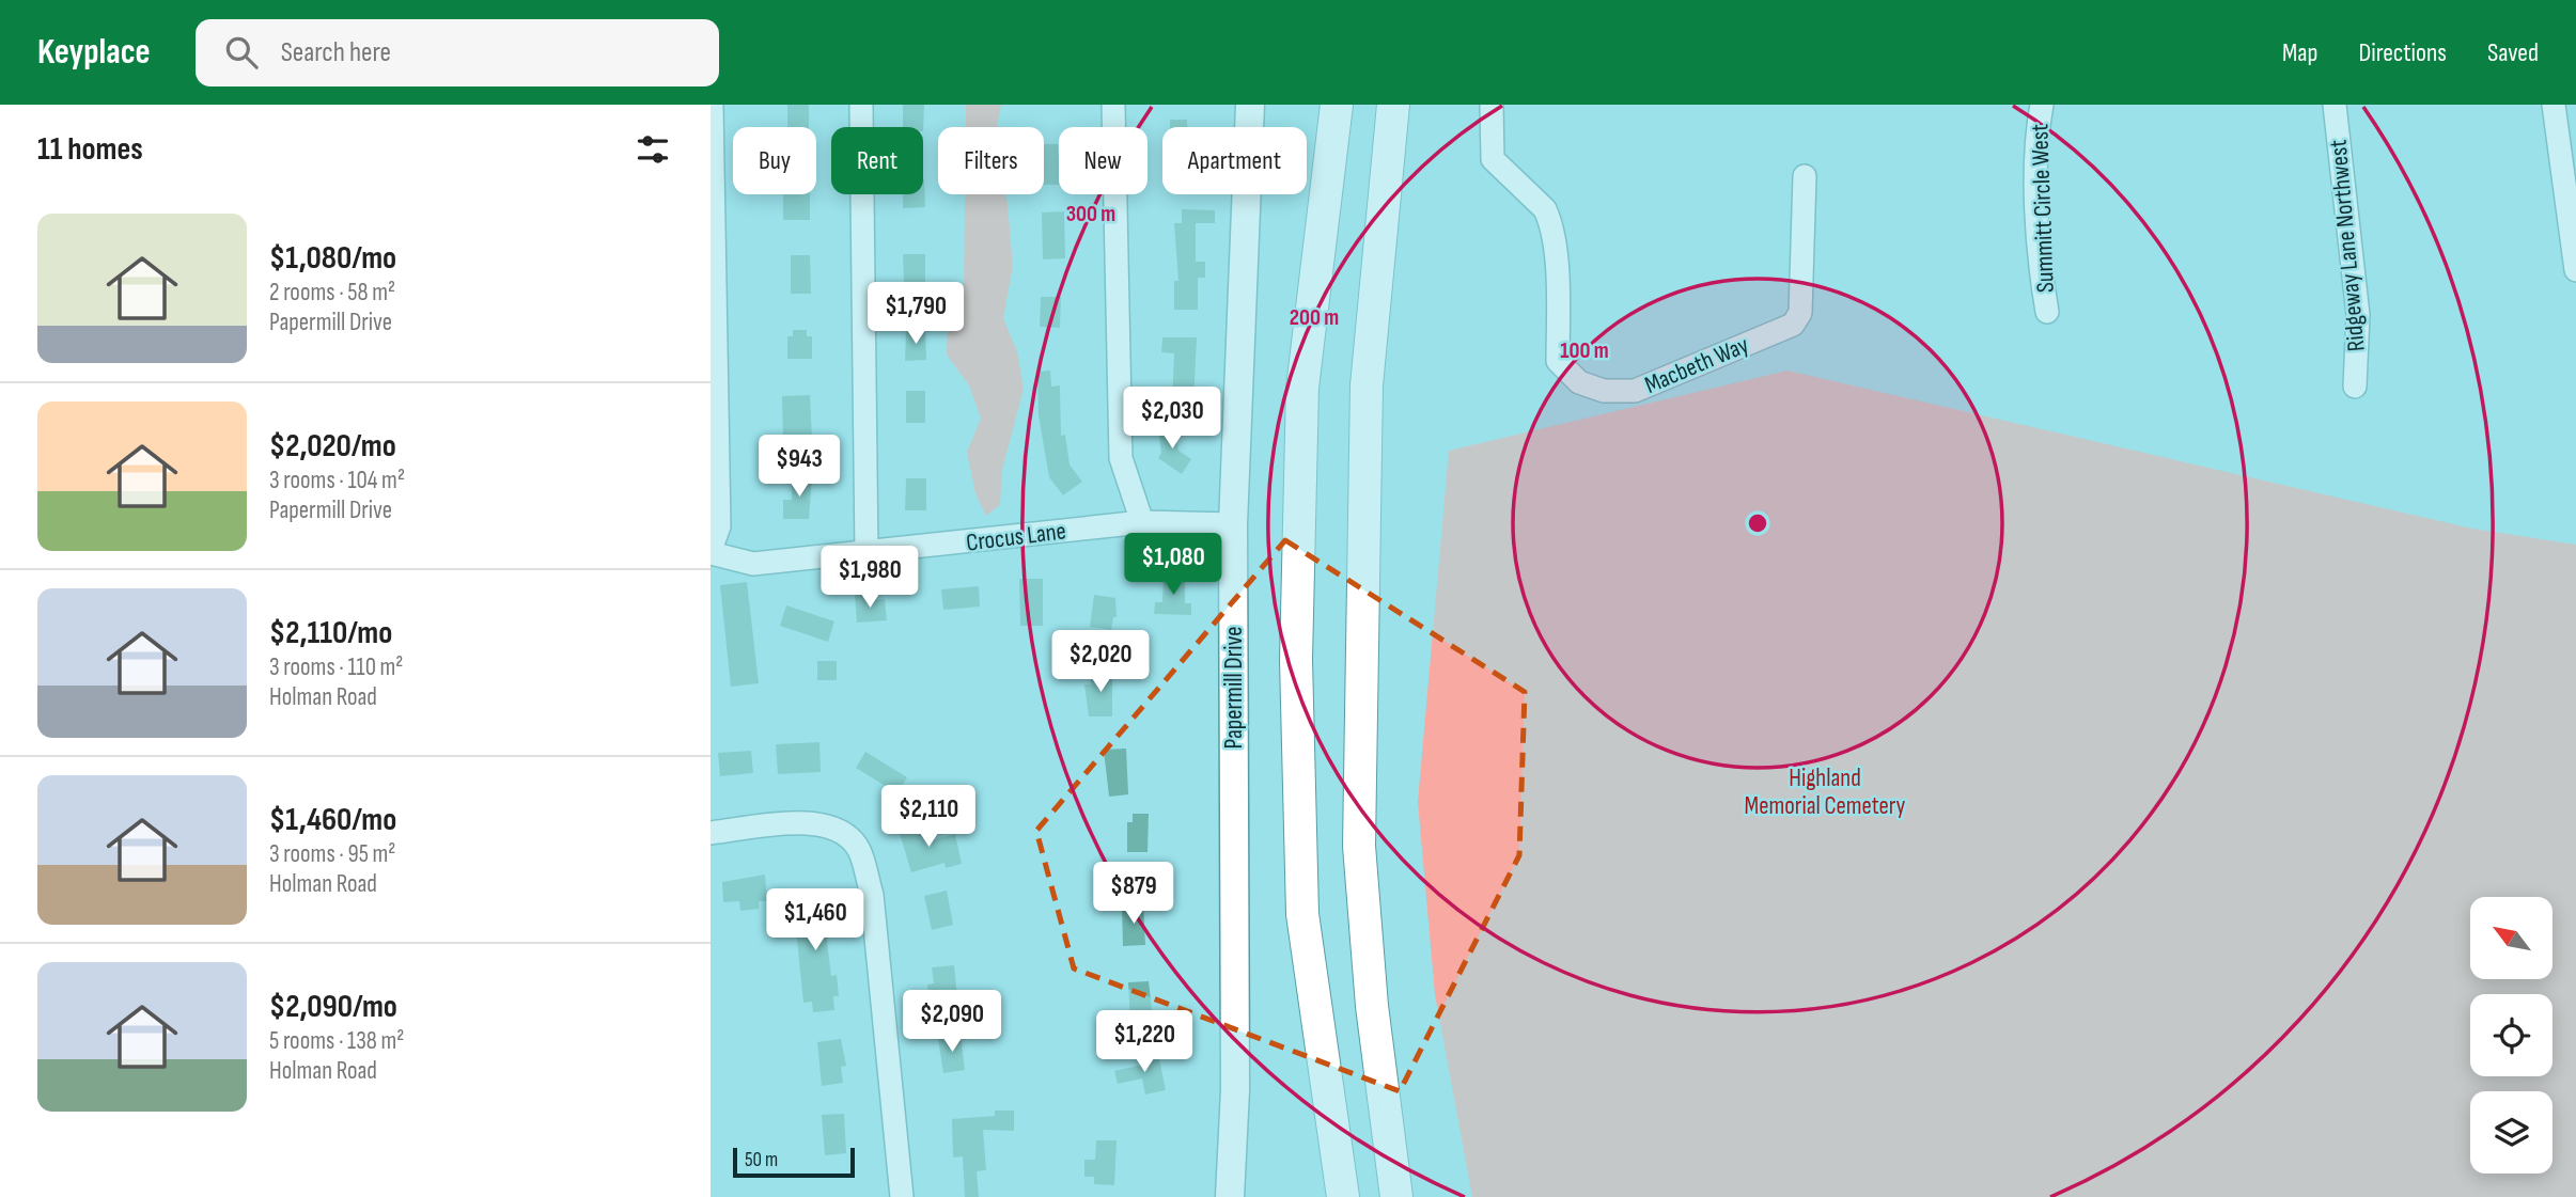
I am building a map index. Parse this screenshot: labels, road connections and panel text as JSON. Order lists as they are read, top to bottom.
{
  "streets": {
    "main road": ["Papermill Drive"],
    "street": [
      "Summitt Circle West",
      "Ridgeway Lane Northwest",
      "Macbeth Way",
      "Crocus Lane"
    ]
  },
  "crossings": [
    ["Crocus Lane", "Papermill Drive"]
  ],
  "parks": ["Highland Memorial Cemetery"],
  "scale_bar": "50 m",
  "north": "top left",
  "page": {
    "header": "Keyplace",
    "search": "Search here",
    "nav": ["Map", "Directions", "Saved"],
    "heading": "11 homes",
    "chip": [
      "Buy",
      "Rent",
      "Filters",
      "New",
      "Apartment"
    ],
    "list": [
      {
        "name": "$1,080/mo",
        "note": "2 rooms · 58 m² · Papermill Drive"
      },
      {
        "name": "$2,020/mo",
        "note": "3 rooms · 104 m² · Papermill Drive"
      },
      {
        "name": "$2,110/mo",
        "note": "3 rooms · 110 m² · Holman Road"
      },
      {
        "name": "$1,460/mo",
        "note": "3 rooms · 95 m² · Holman Road"
      },
      {
        "name": "$2,090/mo",
        "note": "5 rooms · 138 m² · Holman Road"
      }
    ],
    "price": [
      "$1,790",
      "$2,030",
      "$943",
      "$1,080",
      "$1,980",
      "$2,020",
      "$2,110",
      "$879",
      "$1,460",
      "$2,090",
      "$1,220"
    ],
    "scale": "50 m"
  },
  "rings": ["300 m", "200 m", "100 m"]
}
